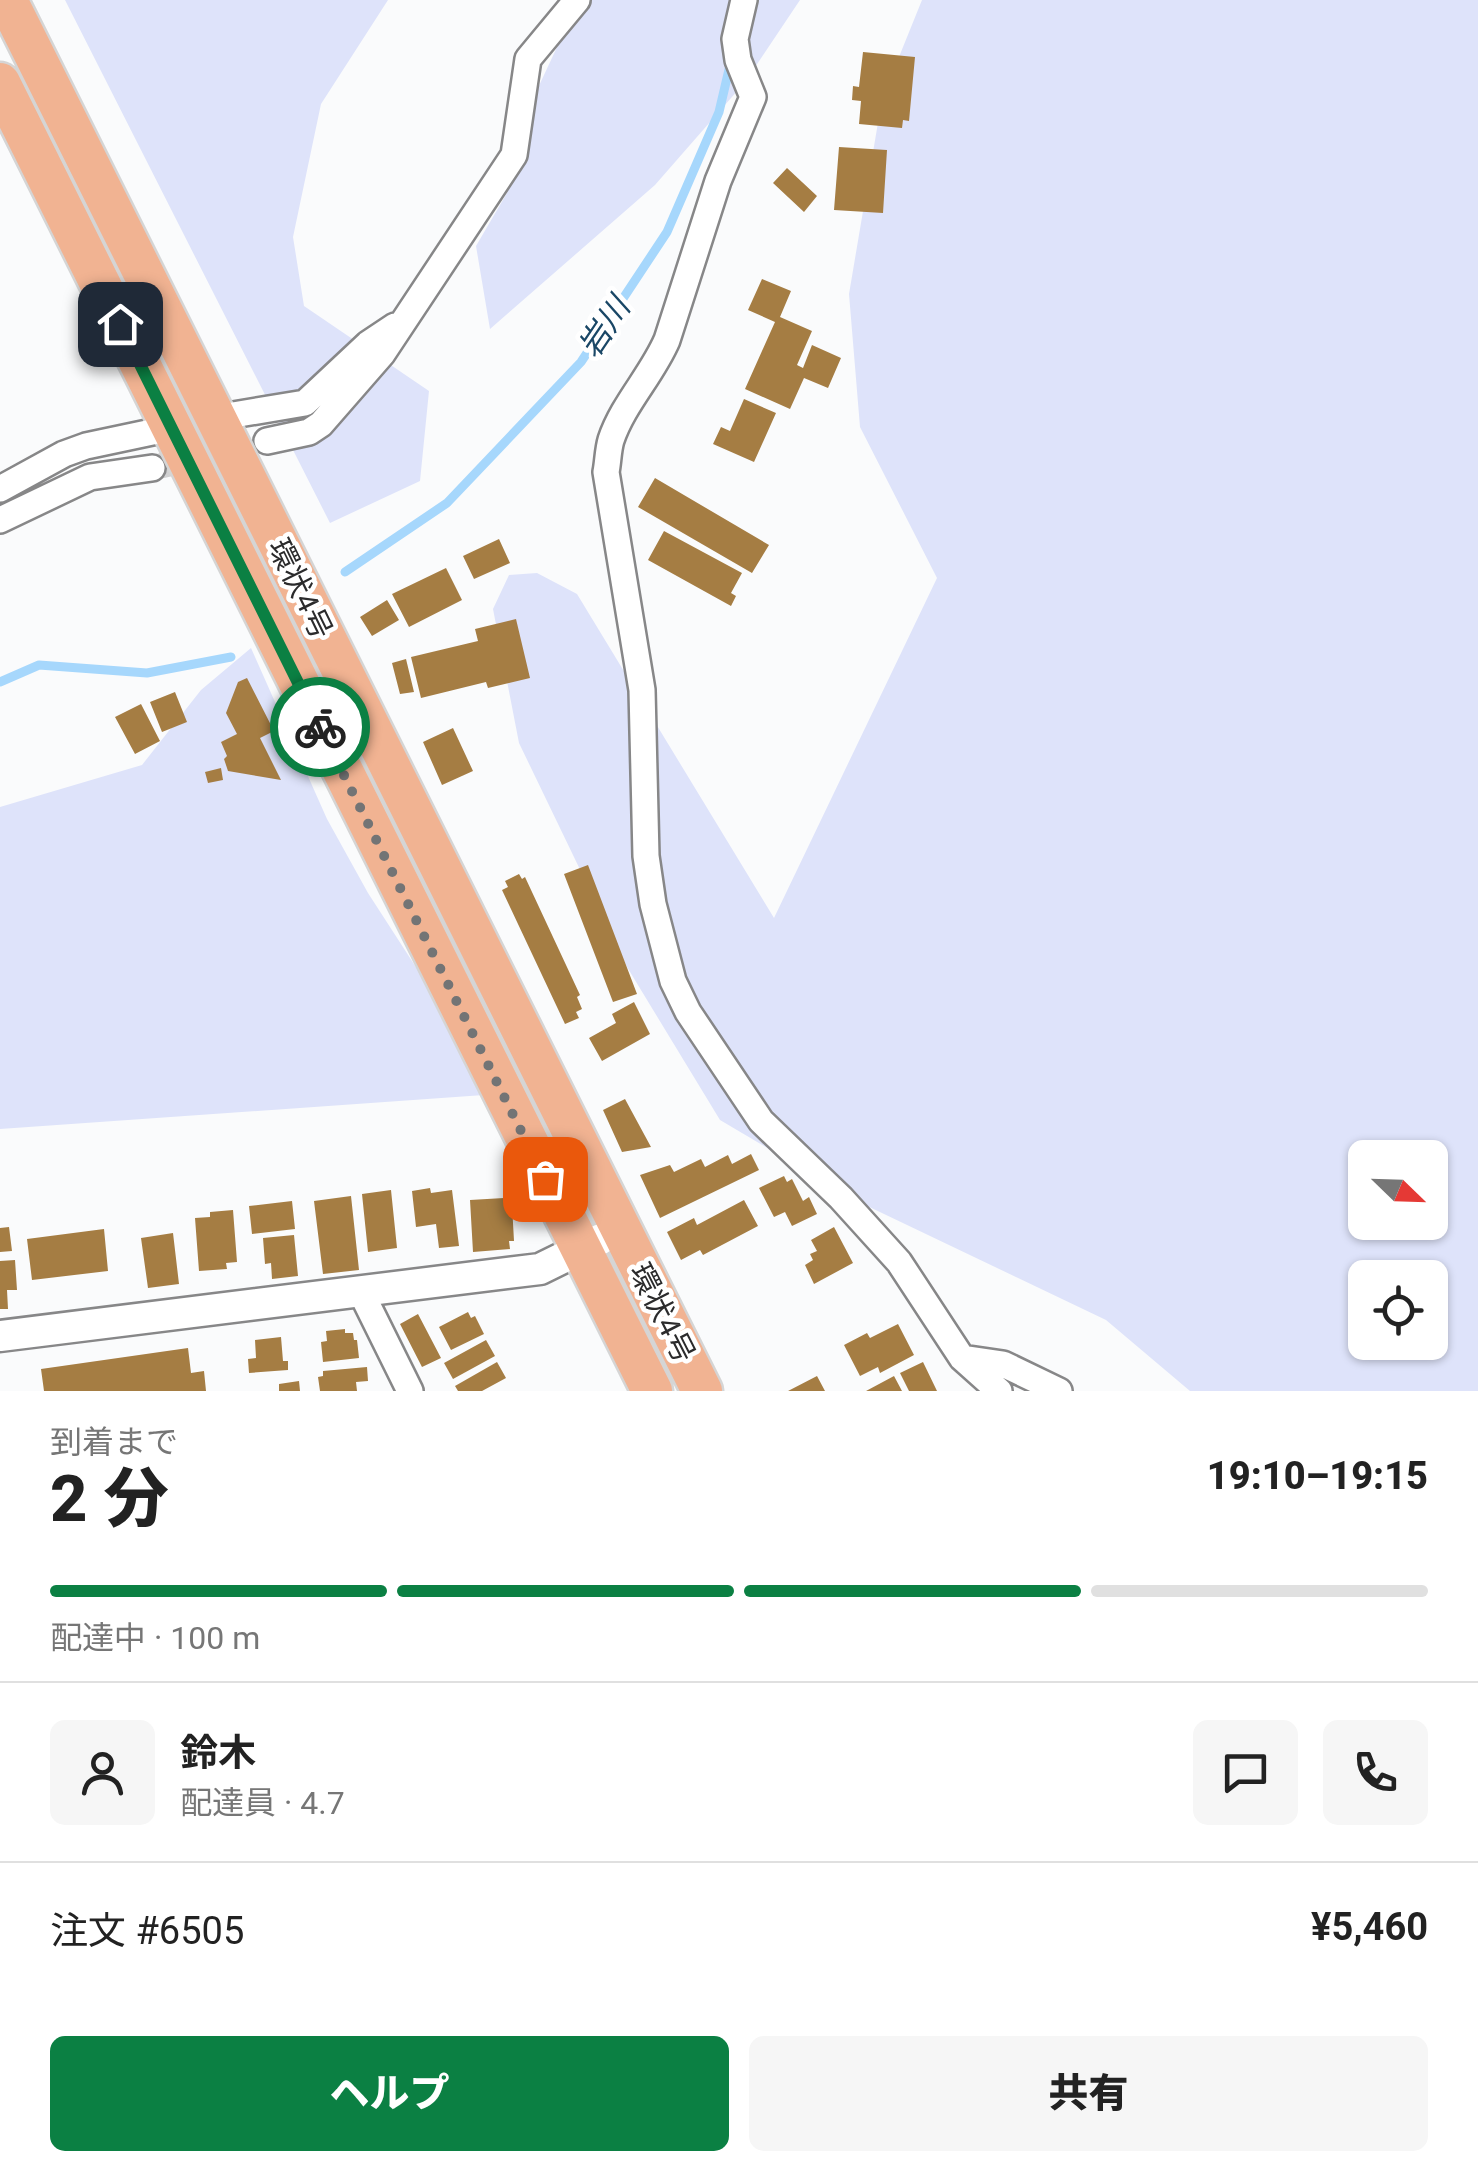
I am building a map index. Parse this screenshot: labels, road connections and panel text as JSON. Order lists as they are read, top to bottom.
{
  "streets": {
    "main road": ["環状4号"]
  },
  "water": ["岩川"],
  "north": "bottom right",
  "page": {
    "heading": ["2 分", "到着まで", "19:10–19:15"],
    "panel": [
      "鈴木",
      "配達員 · 4.7",
      "注文 #6505",
      "¥5,460"
    ],
    "bar": "配達中 · 100 m",
    "buttons": ["ヘルプ", "共有"]
  }
}
